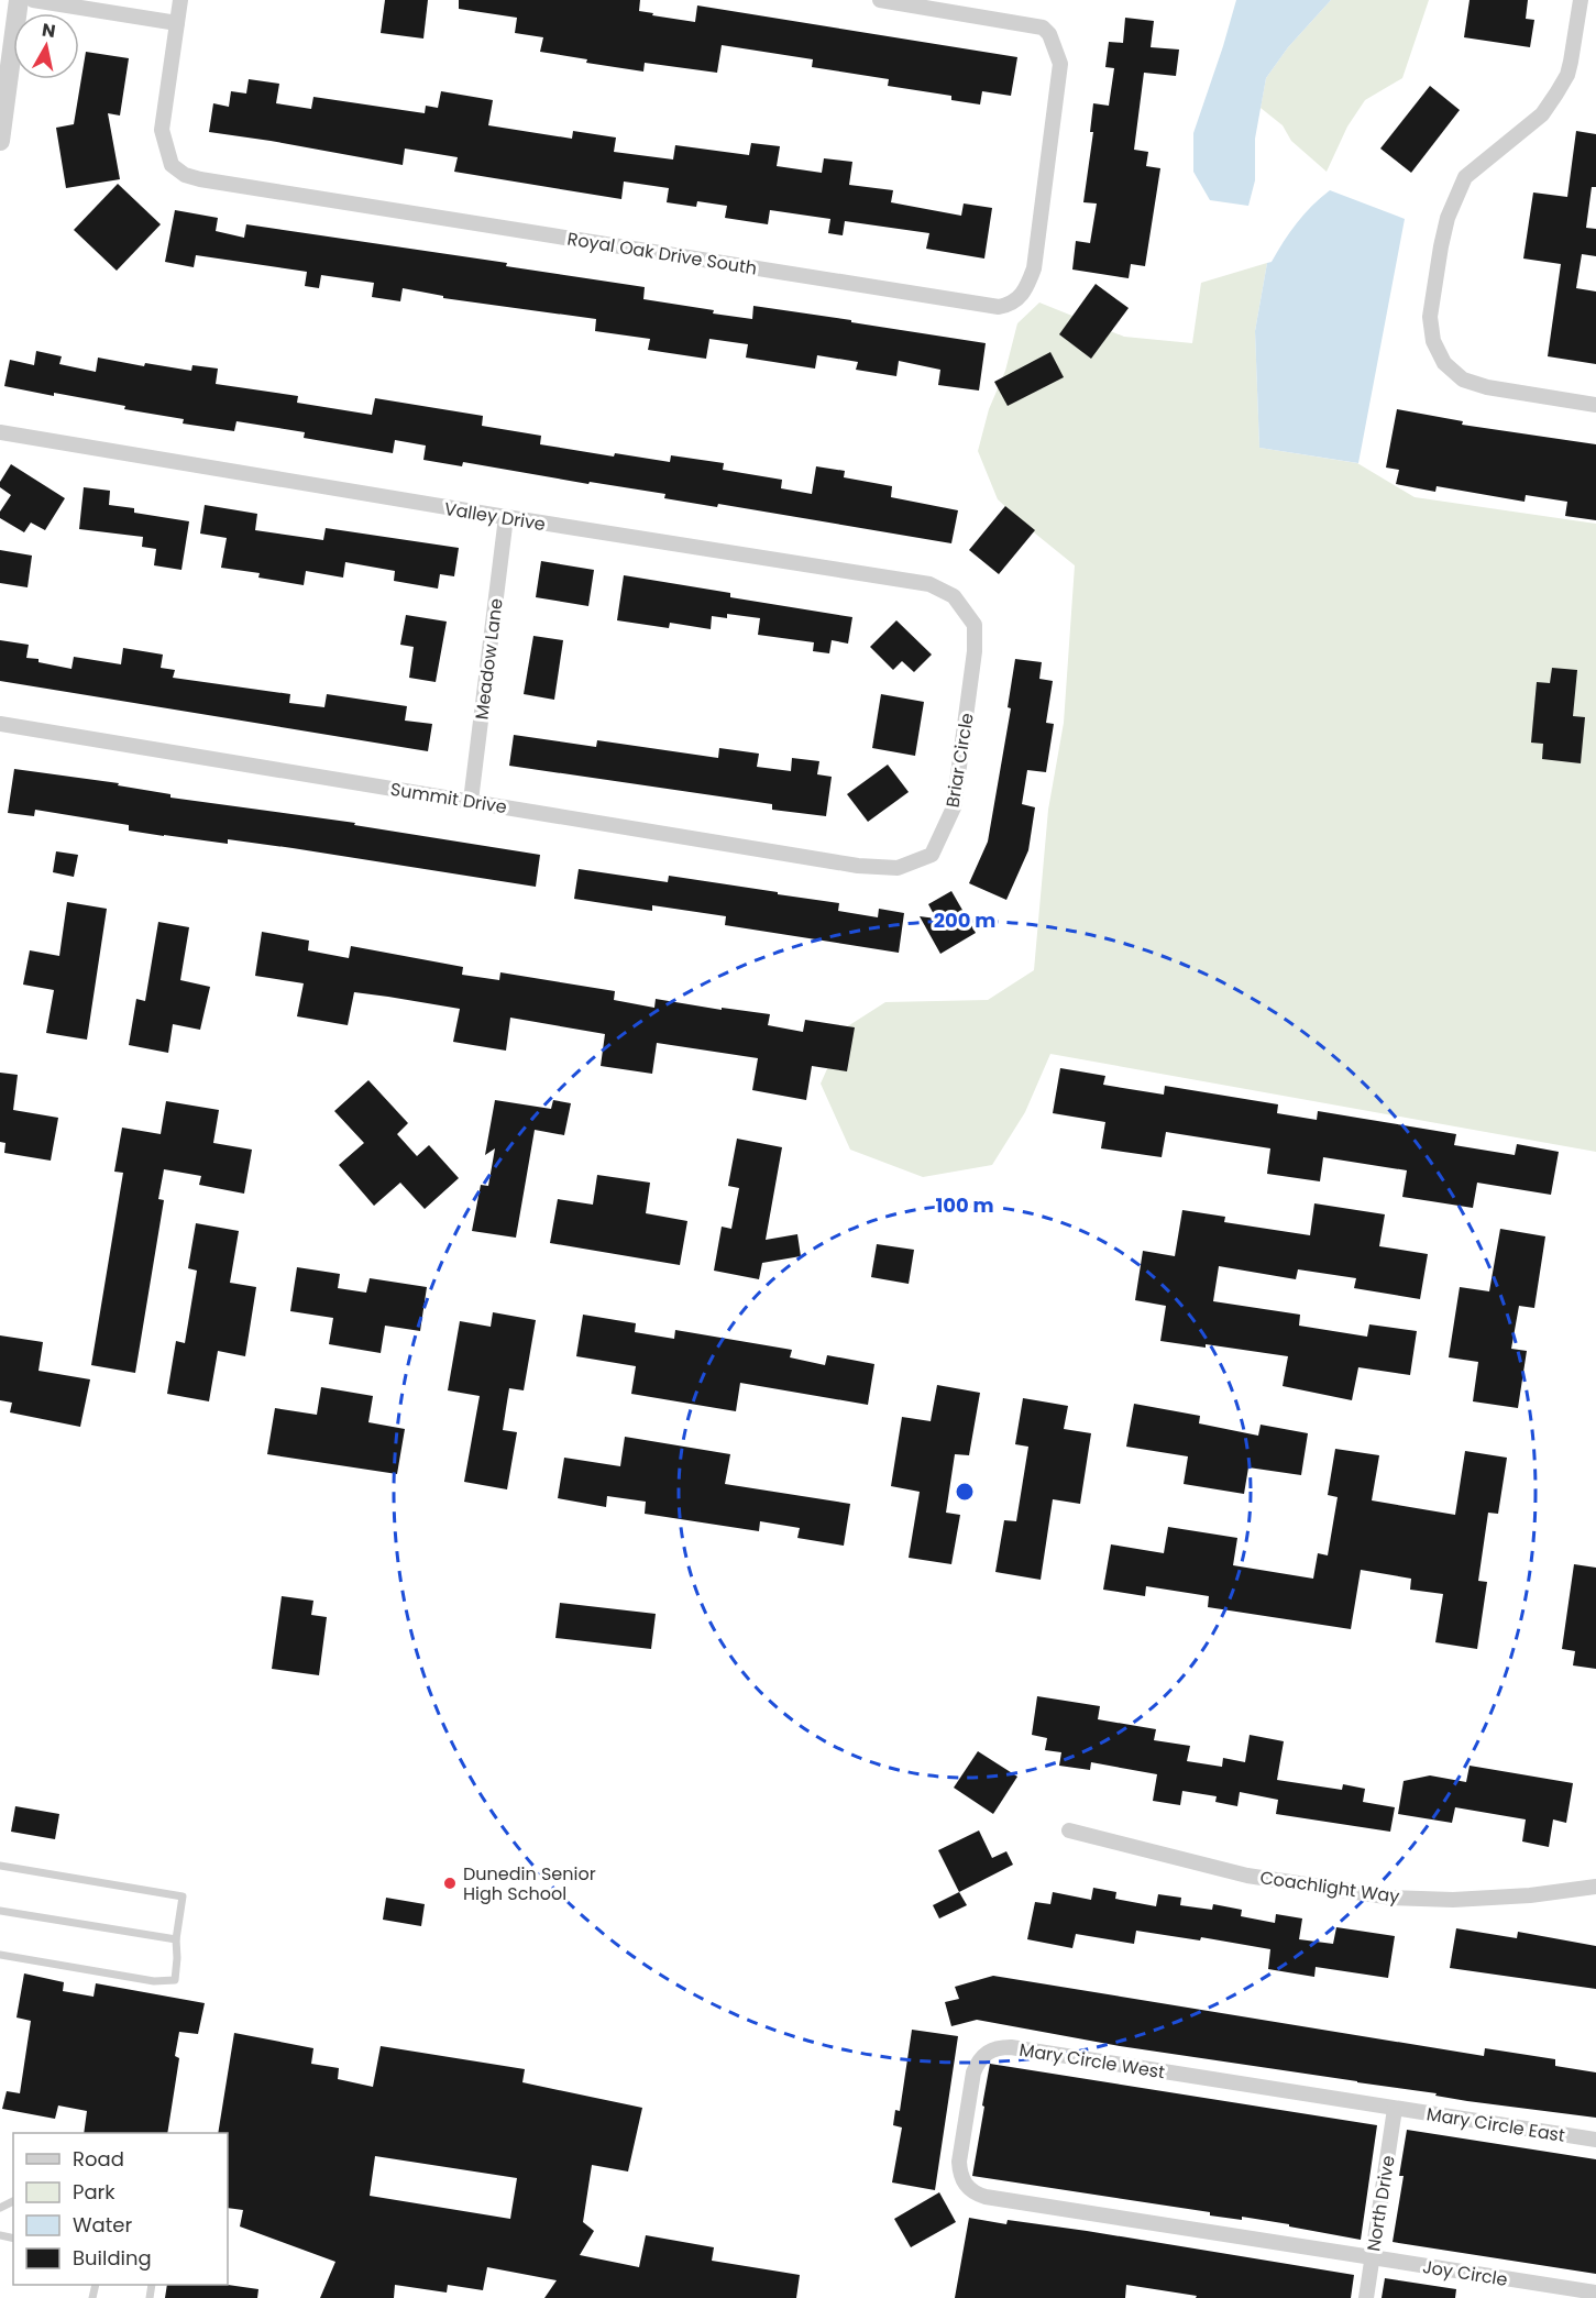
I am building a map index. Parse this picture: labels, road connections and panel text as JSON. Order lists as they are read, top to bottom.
{
  "streets": {
    "street": [
      "Royal Oak Drive South",
      "Valley Drive",
      "Meadow Lane",
      "Briar Circle",
      "Summit Drive",
      "Coachlight Way",
      "Mary Circle West",
      "Mary Circle East",
      "North Drive",
      "Joy Circle"
    ]
  },
  "crossings": [
    ["Valley Drive", "Meadow Lane"],
    ["Valley Drive", "Briar Circle"],
    ["Meadow Lane", "Summit Drive"],
    ["Briar Circle", "Summit Drive"],
    ["Mary Circle West", "Mary Circle East"],
    ["Mary Circle West", "North Drive"],
    ["Mary Circle West", "Joy Circle"],
    ["Mary Circle East", "North Drive"],
    ["North Drive", "Joy Circle"]
  ],
  "places": ["Dunedin Senior High School"],
  "legend": [
    "Road",
    "Park",
    "Water",
    "Building"
  ],
  "north": "top",
  "rings": ["200 m", "100 m"]
}
